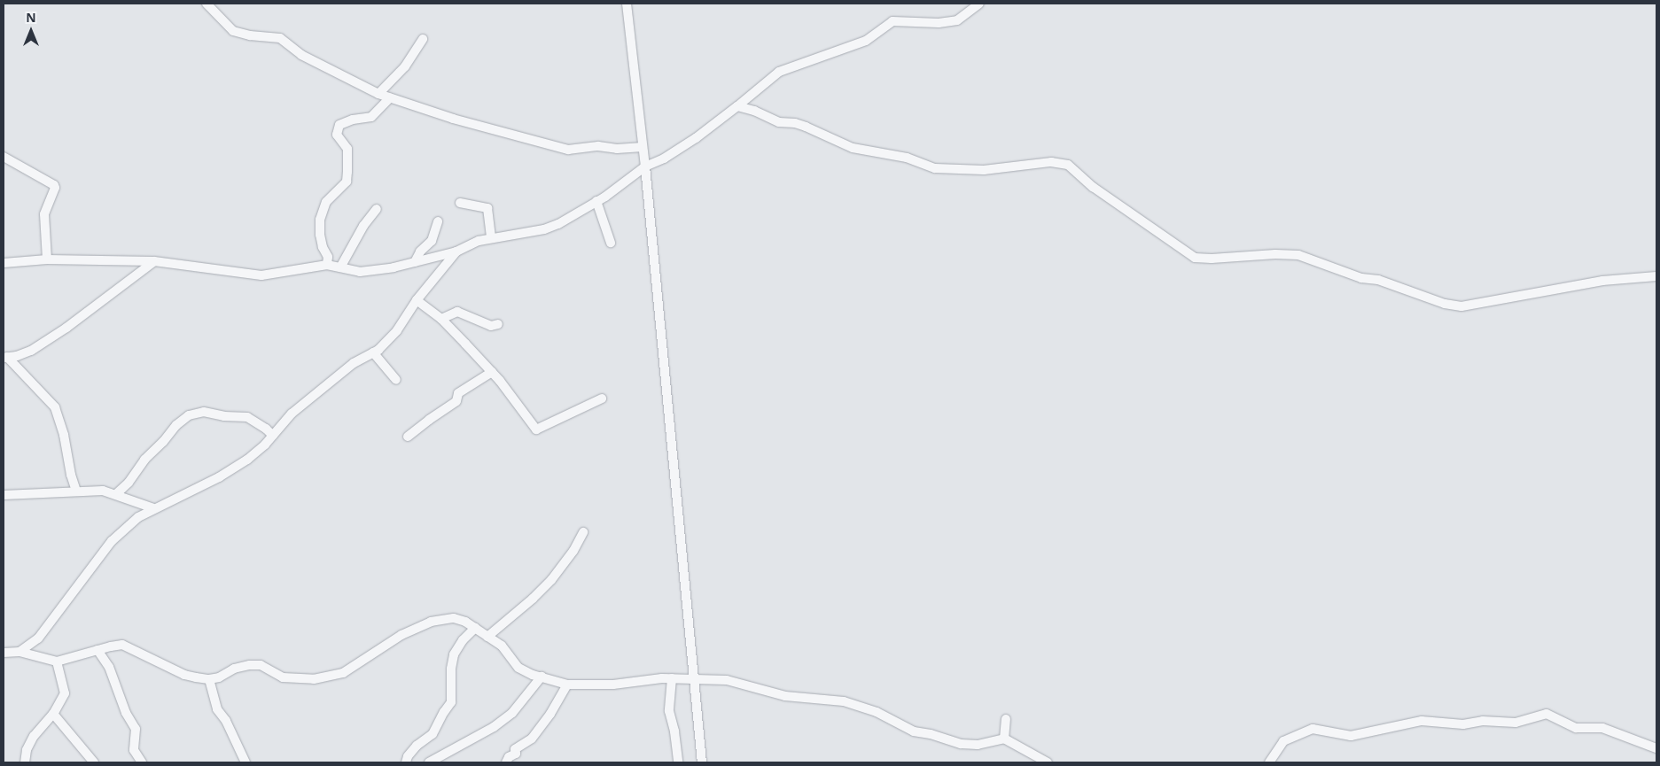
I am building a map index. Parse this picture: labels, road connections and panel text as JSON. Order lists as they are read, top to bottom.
{
  "north": "top"
}
